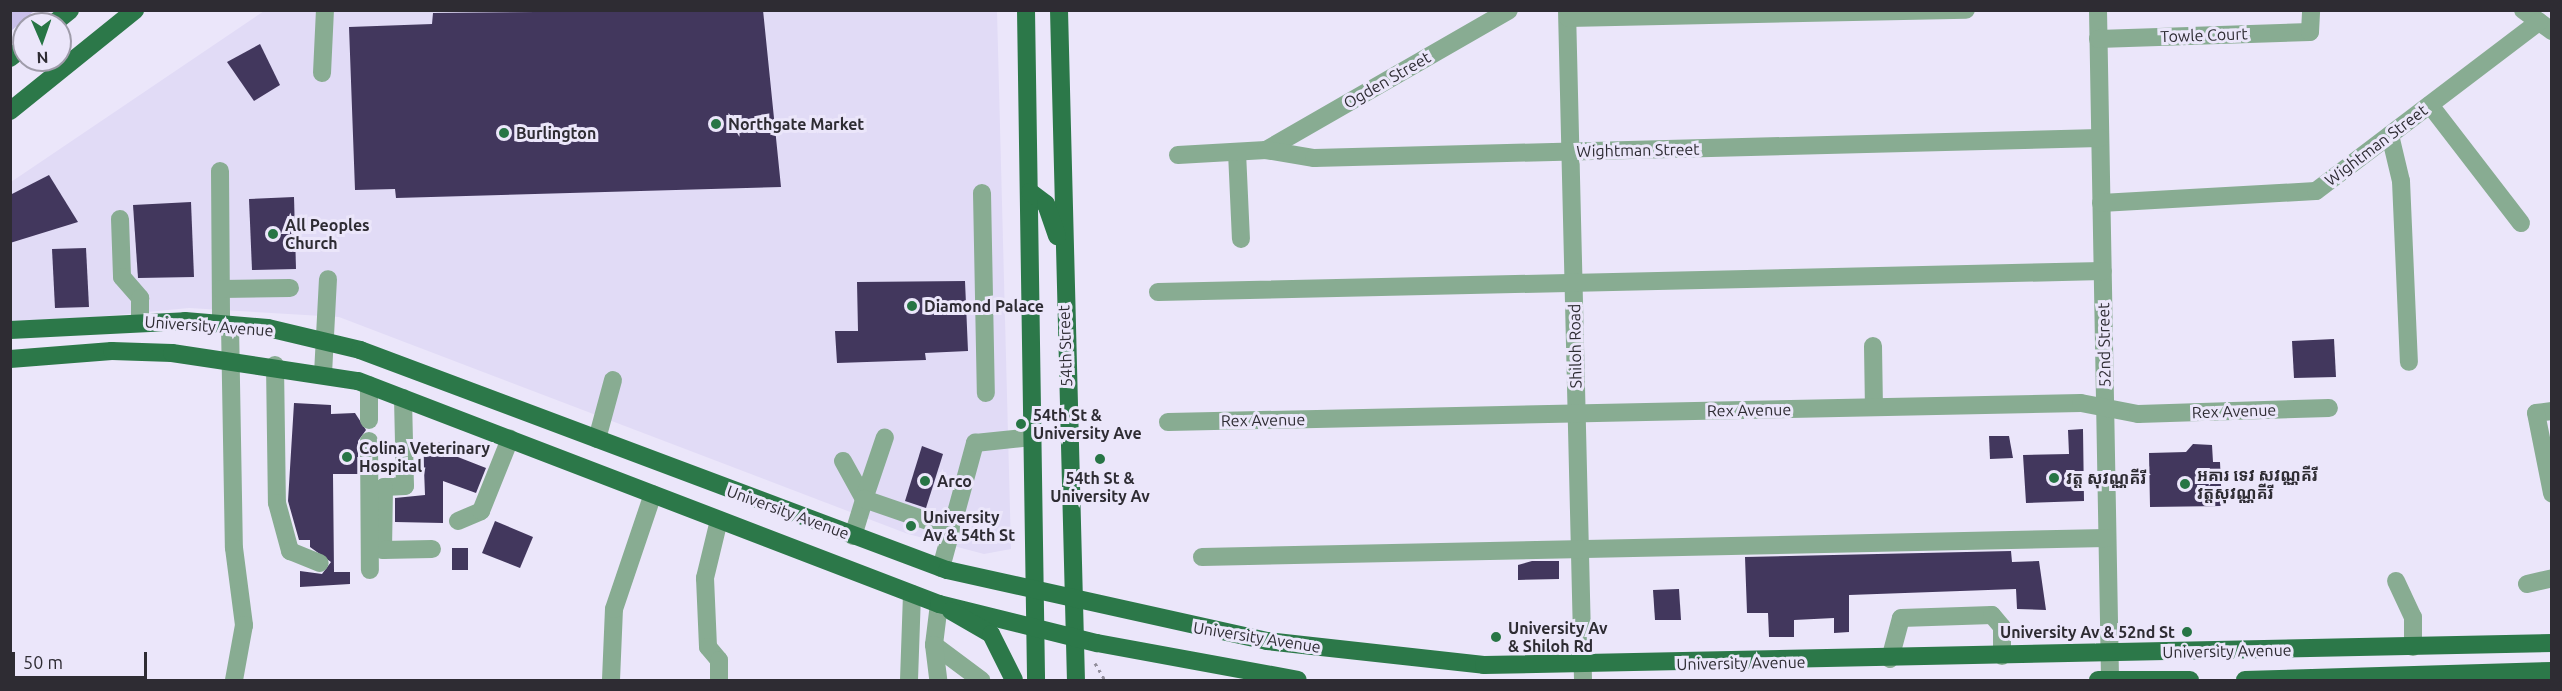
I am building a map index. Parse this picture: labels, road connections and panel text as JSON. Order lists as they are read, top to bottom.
{
  "streets": {
    "main road": ["University Avenue", "54th Street"],
    "street": [
      "Towle Court",
      "Ogden Street",
      "Wightman Street",
      "52nd Street",
      "Shiloh Road",
      "Rex Avenue"
    ]
  },
  "crossings": [
    ["Towle Court", "52nd Street"],
    ["Ogden Street", "Wightman Street"],
    ["Wightman Street", "52nd Street"],
    ["Wightman Street", "Shiloh Road"],
    ["University Avenue", "52nd Street"],
    ["University Avenue", "54th Street"],
    ["University Avenue", "Shiloh Road"],
    ["52nd Street", "Rex Avenue"],
    ["Shiloh Road", "Rex Avenue"]
  ],
  "places": [
    "Northgate Market",
    "Burlington",
    "All Peoples Church",
    "Diamond Palace",
    "54th St & University Ave",
    "Colina Veterinary Hospital",
    "54th St & University Av",
    "វត្ត សុវណ្ណគីរី",
    "Arco",
    "អគារ ទេវ សុវណ្ណគីរី វត្តសុវណ្ណគីរី",
    "University Av & 54th St",
    "University Av & 52nd St",
    "University Av & Shiloh Rd"
  ],
  "scale_bar": "50 m",
  "north": "bottom"
}
